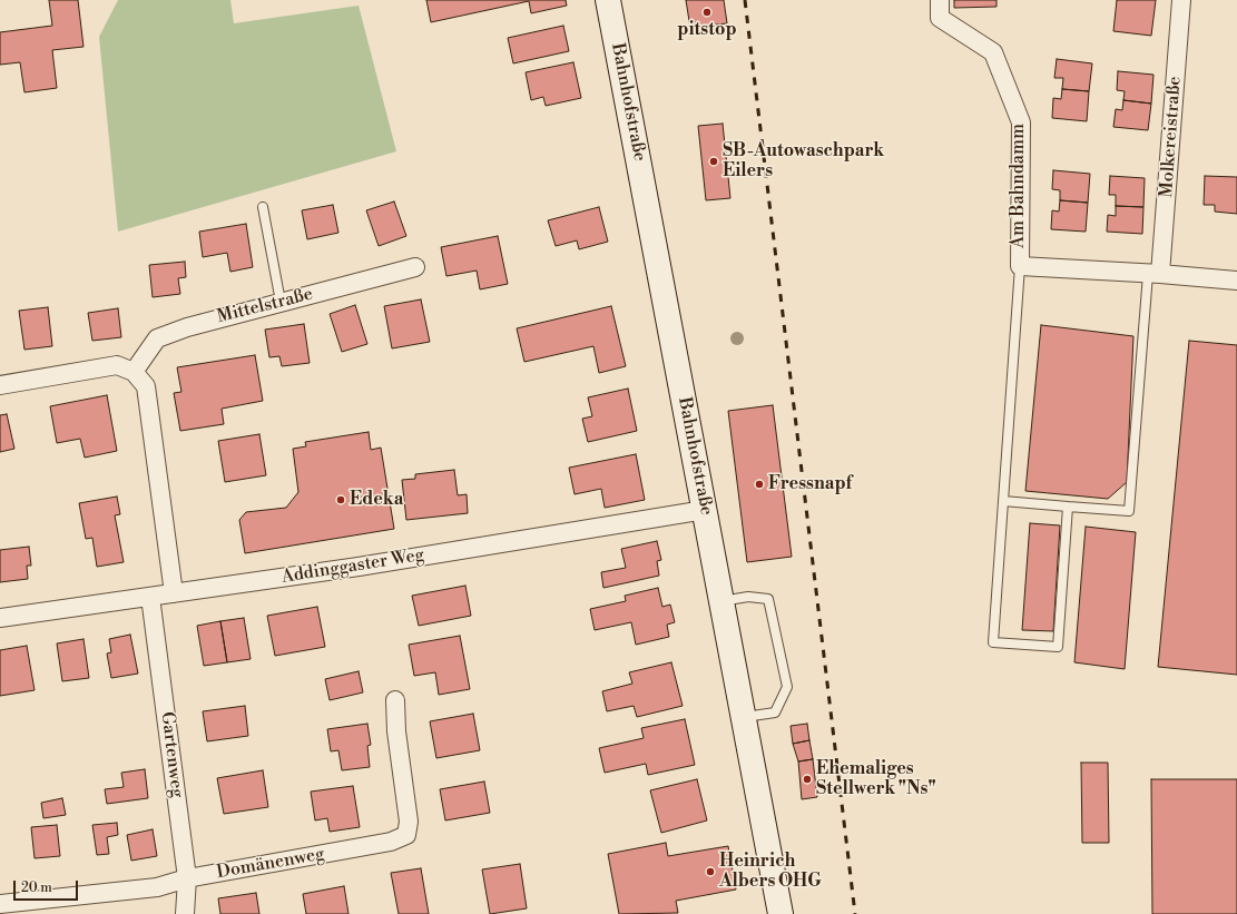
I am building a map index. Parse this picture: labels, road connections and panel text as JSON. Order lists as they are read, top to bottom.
{
  "streets": {
    "main road": ["Bahnhofstraße"],
    "street": [
      "Molkereistraße",
      "Am Bahndamm",
      "Mittelstraße",
      "Addinggaster Weg",
      "Gartenweg",
      "Domänenweg"
    ]
  },
  "crossings": [
    ["Bahnhofstraße", "Addinggaster Weg"],
    ["Molkereistraße", "Am Bahndamm"],
    ["Addinggaster Weg", "Gartenweg"],
    ["Gartenweg", "Domänenweg"]
  ],
  "places": [
    "pitstop",
    "SB-Autowaschpark Eilers",
    "Fressnapf",
    "Edeka",
    "Ehemaliges Stellwerk \"Ns\"",
    "Heinrich Albers OHG"
  ],
  "scale_bar": "20 m"
}
